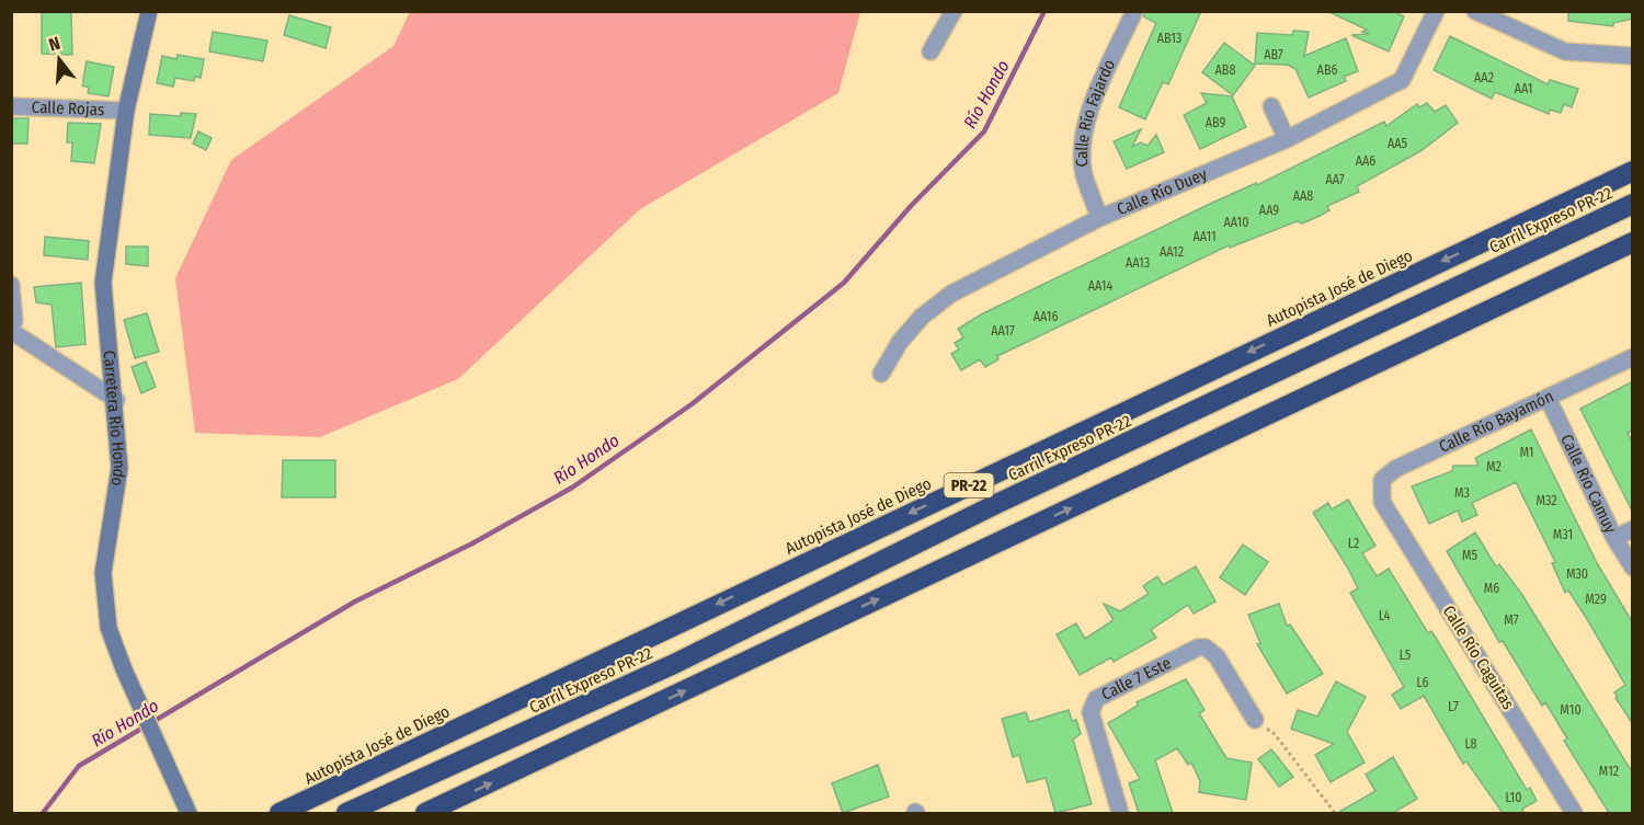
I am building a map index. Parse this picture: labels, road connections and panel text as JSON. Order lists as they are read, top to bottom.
{
  "streets": {
    "highway": ["Carril Expreso PR-22", "Autopista José de Diego", "PR-22"],
    "street": [
      "Calle Rojas",
      "Calle Río Fajardo",
      "Calle Río Duey",
      "Carretera Río Hondo",
      "Calle Río Bayamón",
      "Calle Río Camuy",
      "Calle Río Caguitas",
      "Calle 7 Este"
    ]
  },
  "crossings": [
    ["Calle Rojas", "Carretera Río Hondo"],
    ["Calle Río Fajardo", "Calle Río Duey"],
    ["Calle Río Bayamón", "Calle Río Camuy"],
    ["Calle Río Bayamón", "Calle Río Caguitas"]
  ],
  "water": ["Río Hondo"],
  "house_numbers": [
    "AB13",
    "AB7",
    "AB8",
    "AB6",
    "AA2",
    "AA1",
    "AB9",
    "AA5",
    "AA6",
    "AA7",
    "AA8",
    "AA9",
    "AA10",
    "AA11",
    "AA12",
    "AA13",
    "AA14",
    "AA16",
    "AA17",
    "M1",
    "M2",
    "M3",
    "M32",
    "M31",
    "L2",
    "M5",
    "M30",
    "M6",
    "M29",
    "L4",
    "M7",
    "L5",
    "L6",
    "L7",
    "M10",
    "L8",
    "M12",
    "L10"
  ],
  "north": "top"
}
